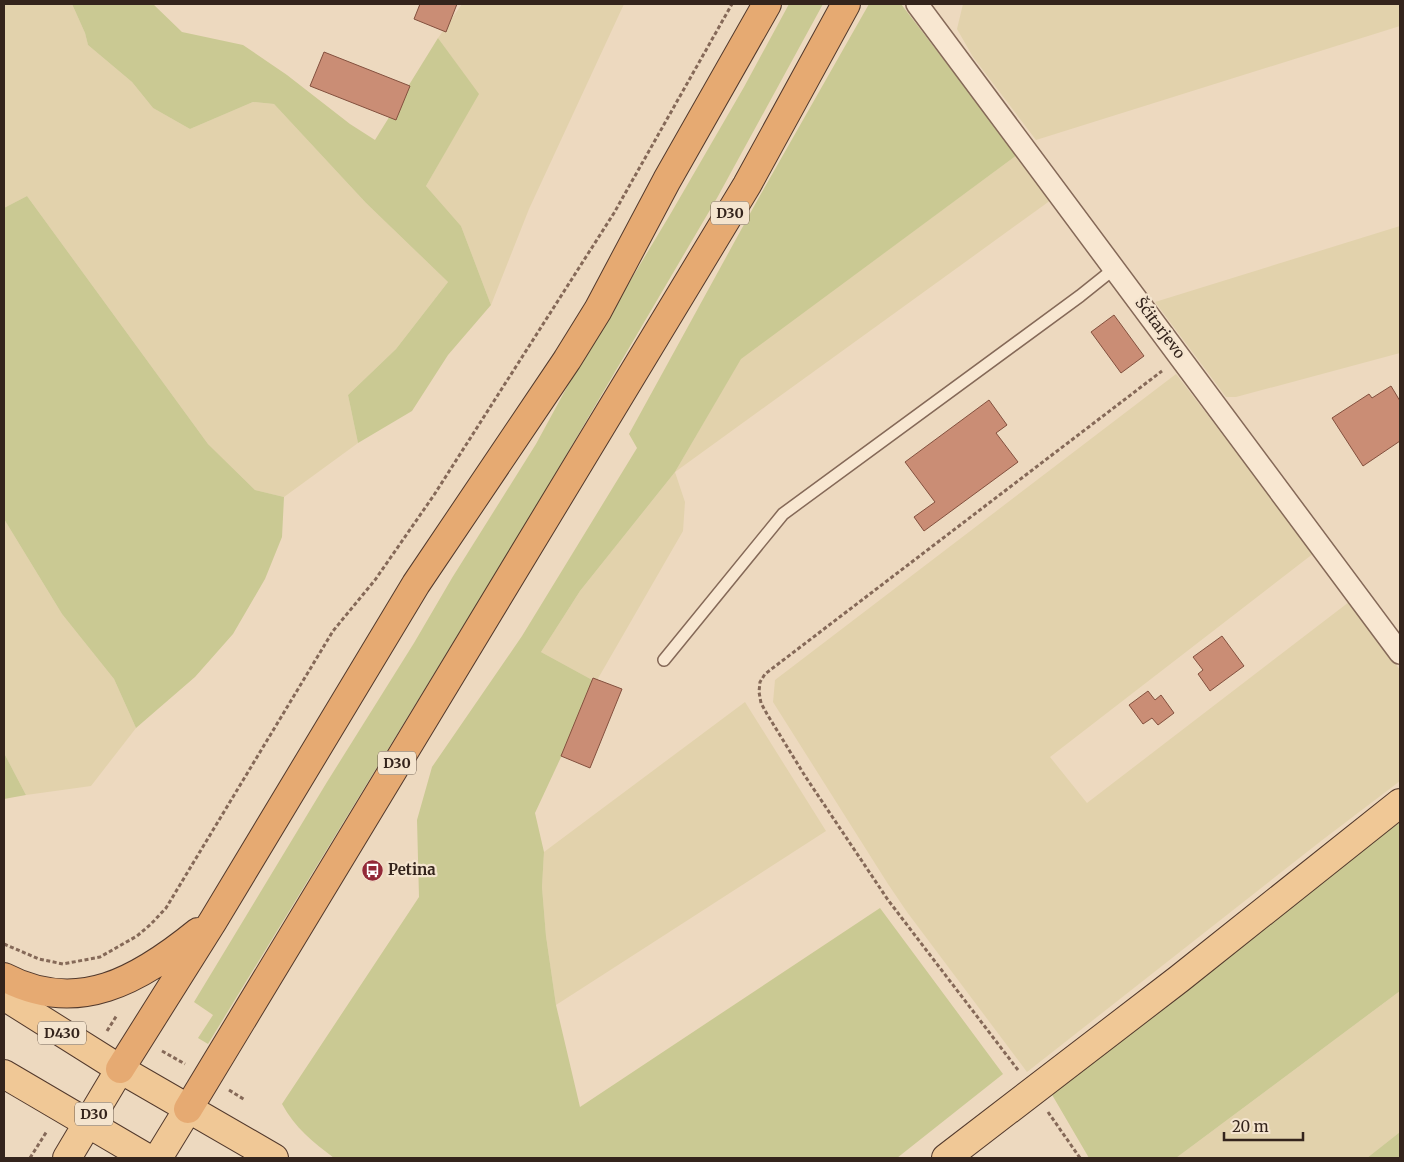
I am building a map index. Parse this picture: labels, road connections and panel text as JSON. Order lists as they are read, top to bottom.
{
  "streets": {
    "highway": ["D30"],
    "main road": ["D430"],
    "street": ["Šćitarjevo"]
  },
  "crossings": [
    ["D30", "D430"]
  ],
  "places": {
    "bus stop": ["Petina"]
  },
  "scale_bar": "20 m"
}
